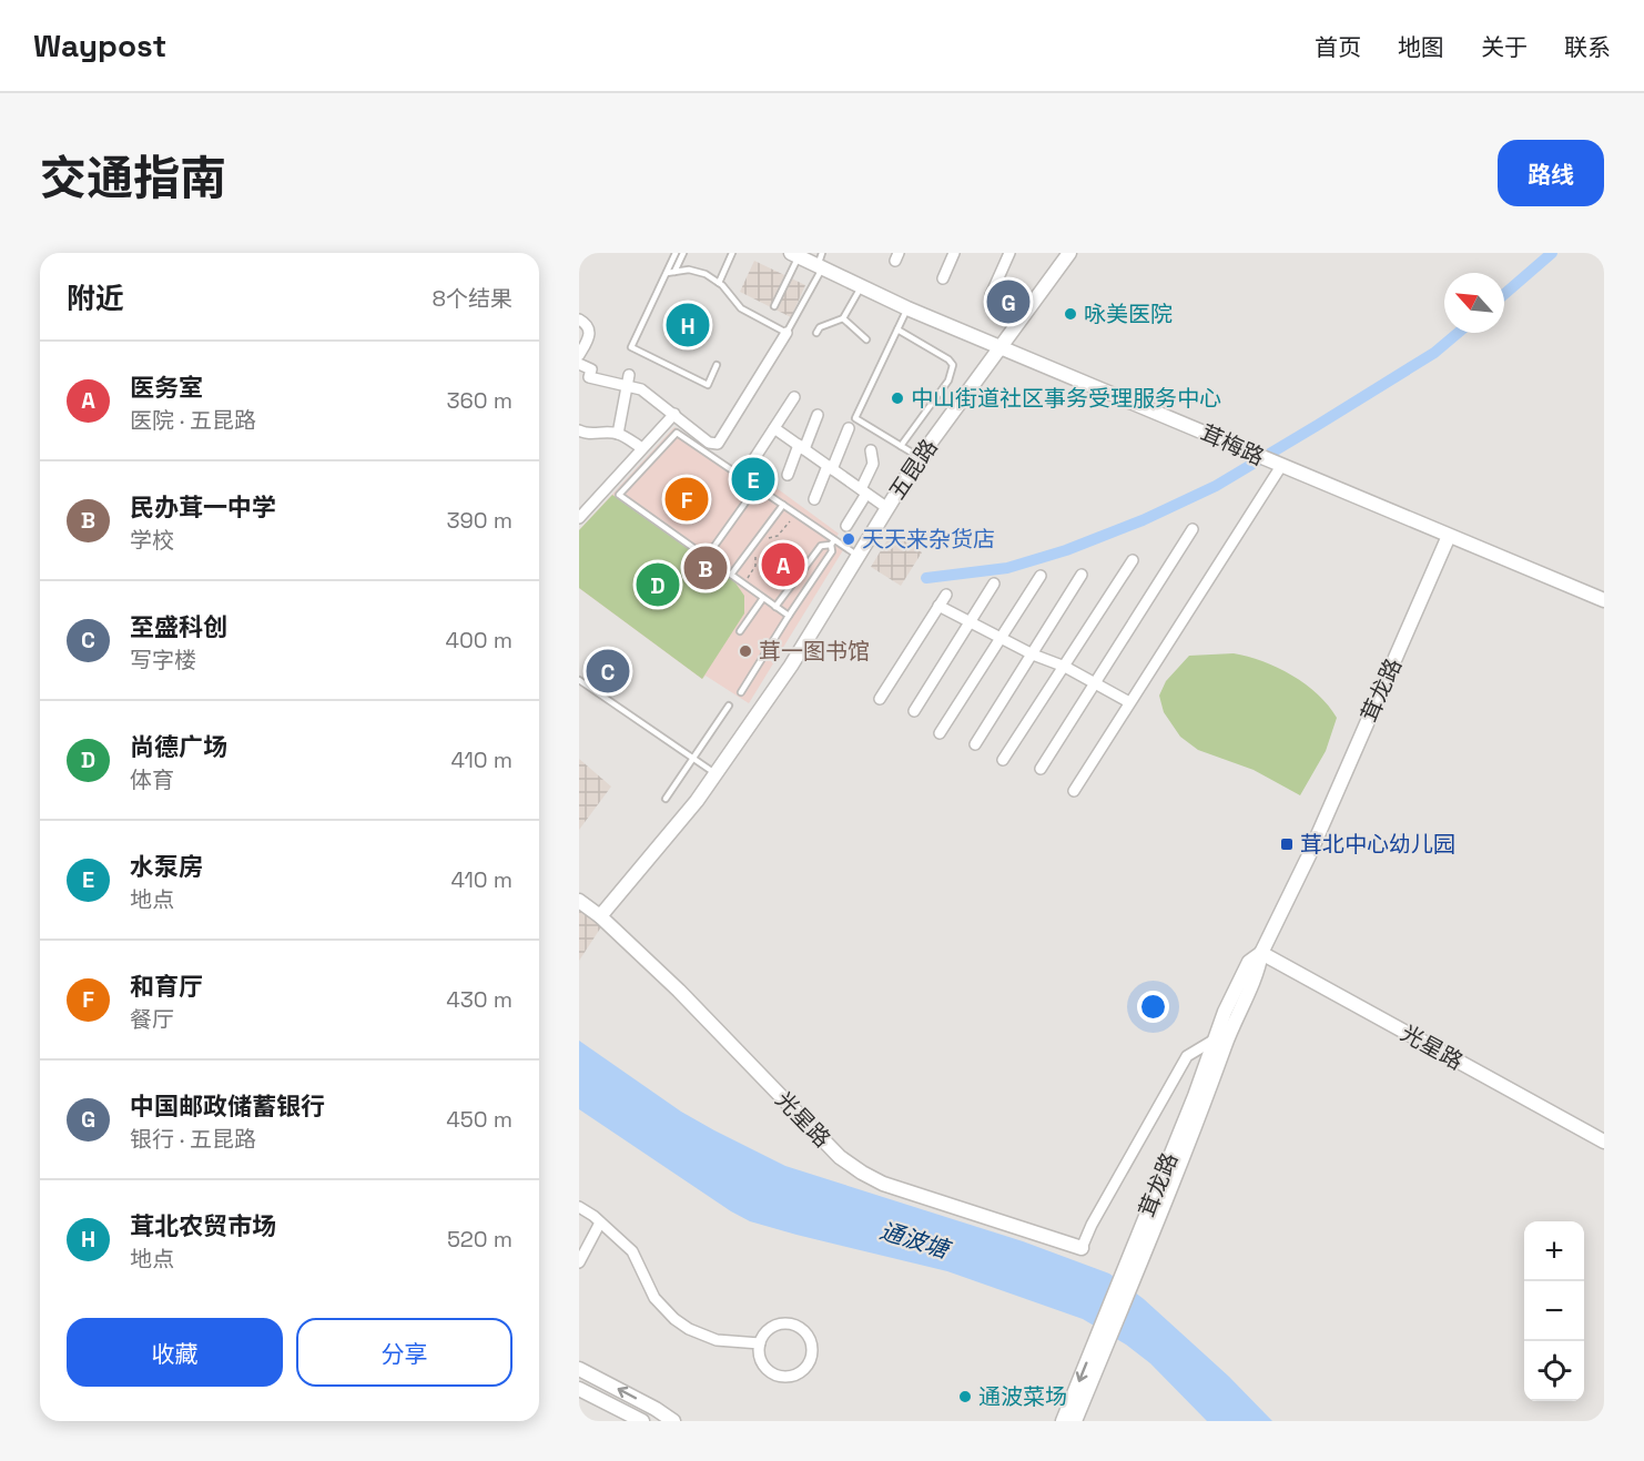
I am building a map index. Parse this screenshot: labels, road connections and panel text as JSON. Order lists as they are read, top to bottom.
{
  "streets": {
    "street": [
      "茸梅路",
      "五昆路",
      "茸龙路",
      "光星路"
    ]
  },
  "crossings": [
    ["茸梅路", "五昆路"],
    ["茸梅路", "茸龙路"],
    ["五昆路", "光星路"],
    ["茸龙路", "光星路"]
  ],
  "water": ["通波塘"],
  "places": {
    "other": [
      "咏美医院",
      "中山街道社区事务受理服务中心",
      "天天来杂货店",
      "茸一图书馆",
      "通波菜场"
    ],
    "transit": ["茸北中心幼儿园"]
  },
  "north": "top left",
  "page": {
    "header": "Waypost",
    "nav": [
      "首页",
      "地图",
      "关于",
      "联系"
    ],
    "title": "交通指南",
    "buttons": [
      "路线",
      ["收藏", "分享"]
    ],
    "heading": ["附近", "8个结果"],
    "pins": [
      "G",
      "H",
      "E",
      "F",
      "A",
      "B",
      "D",
      "C"
    ],
    "list": [
      {
        "mark": "A",
        "name": "医务室",
        "note": "医院 · 五昆路",
        "value": "360 m"
      },
      {
        "mark": "B",
        "name": "民办茸一中学",
        "note": "学校",
        "value": "390 m"
      },
      {
        "mark": "C",
        "name": "至盛科创",
        "note": "写字楼",
        "value": "400 m"
      },
      {
        "mark": "D",
        "name": "尚德广场",
        "note": "体育",
        "value": "410 m"
      },
      {
        "mark": "E",
        "name": "水泵房",
        "note": "地点",
        "value": "410 m"
      },
      {
        "mark": "F",
        "name": "和育厅",
        "note": "餐厅",
        "value": "430 m"
      },
      {
        "mark": "G",
        "name": "中国邮政储蓄银行",
        "note": "银行 · 五昆路",
        "value": "450 m"
      },
      {
        "mark": "H",
        "name": "茸北农贸市场",
        "note": "地点",
        "value": "520 m"
      }
    ],
    "map_buttons": ["+", "−"]
  }
}
